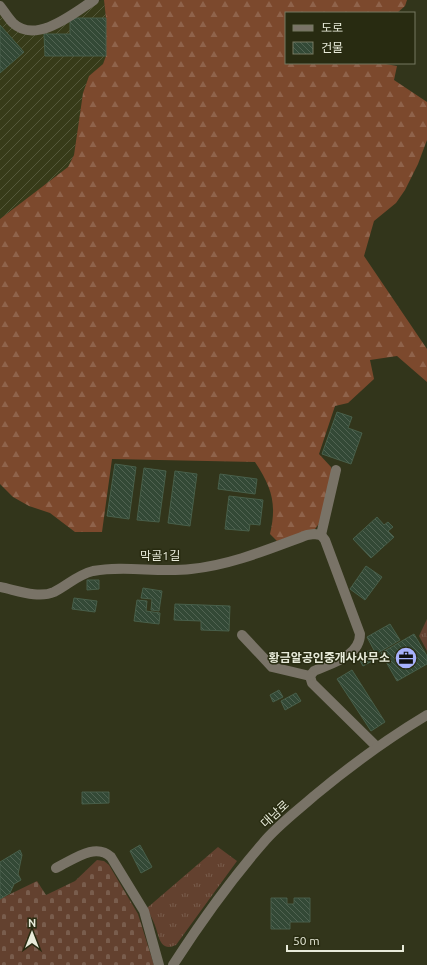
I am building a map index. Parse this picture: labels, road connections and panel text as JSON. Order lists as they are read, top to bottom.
{
  "streets": {
    "street": ["막골1길", "대남로"]
  },
  "places": {
    "office": ["황금알공인중개사사무소"]
  },
  "legend": ["도로", "건물"],
  "scale_bar": "50 m",
  "north": "top"
}
